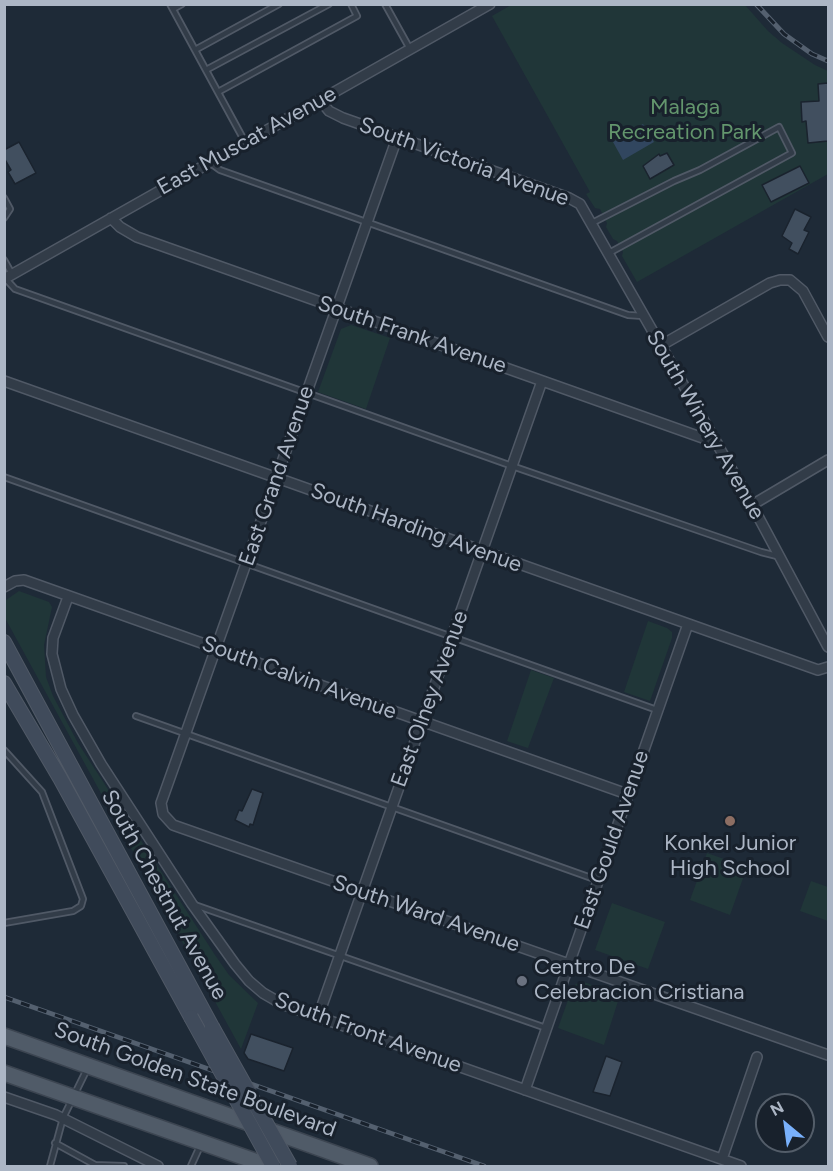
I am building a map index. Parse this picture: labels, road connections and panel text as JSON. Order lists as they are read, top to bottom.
{
  "streets": {
    "main road": ["South Chestnut Avenue", "South Golden State Boulevard"],
    "street": [
      "East Muscat Avenue",
      "South Victoria Avenue",
      "South Frank Avenue",
      "South Winery Avenue",
      "East Grand Avenue",
      "South Harding Avenue",
      "South Calvin Avenue",
      "East Olney Avenue",
      "East Gould Avenue",
      "South Ward Avenue",
      "South Front Avenue"
    ]
  },
  "crossings": [
    ["East Muscat Avenue", "South Victoria Avenue"],
    ["East Muscat Avenue", "South Frank Avenue"],
    ["South Victoria Avenue", "South Winery Avenue"],
    ["South Victoria Avenue", "East Grand Avenue"],
    ["South Frank Avenue", "South Winery Avenue"],
    ["South Frank Avenue", "East Grand Avenue"],
    ["South Frank Avenue", "East Olney Avenue"],
    ["East Grand Avenue", "South Harding Avenue"],
    ["East Grand Avenue", "South Calvin Avenue"],
    ["East Grand Avenue", "South Ward Avenue"],
    ["South Harding Avenue", "East Olney Avenue"],
    ["South Harding Avenue", "East Gould Avenue"],
    ["South Calvin Avenue", "East Olney Avenue"],
    ["South Calvin Avenue", "East Gould Avenue"],
    ["South Calvin Avenue", "South Front Avenue"],
    ["East Olney Avenue", "South Ward Avenue"],
    ["East Olney Avenue", "South Front Avenue"],
    ["East Gould Avenue", "South Ward Avenue"],
    ["East Gould Avenue", "South Front Avenue"]
  ],
  "parks": ["Malaga Recreation Park"],
  "places": ["Konkel Junior High School", "Centro De Celebracion Cristiana"],
  "north": "top left"
}
